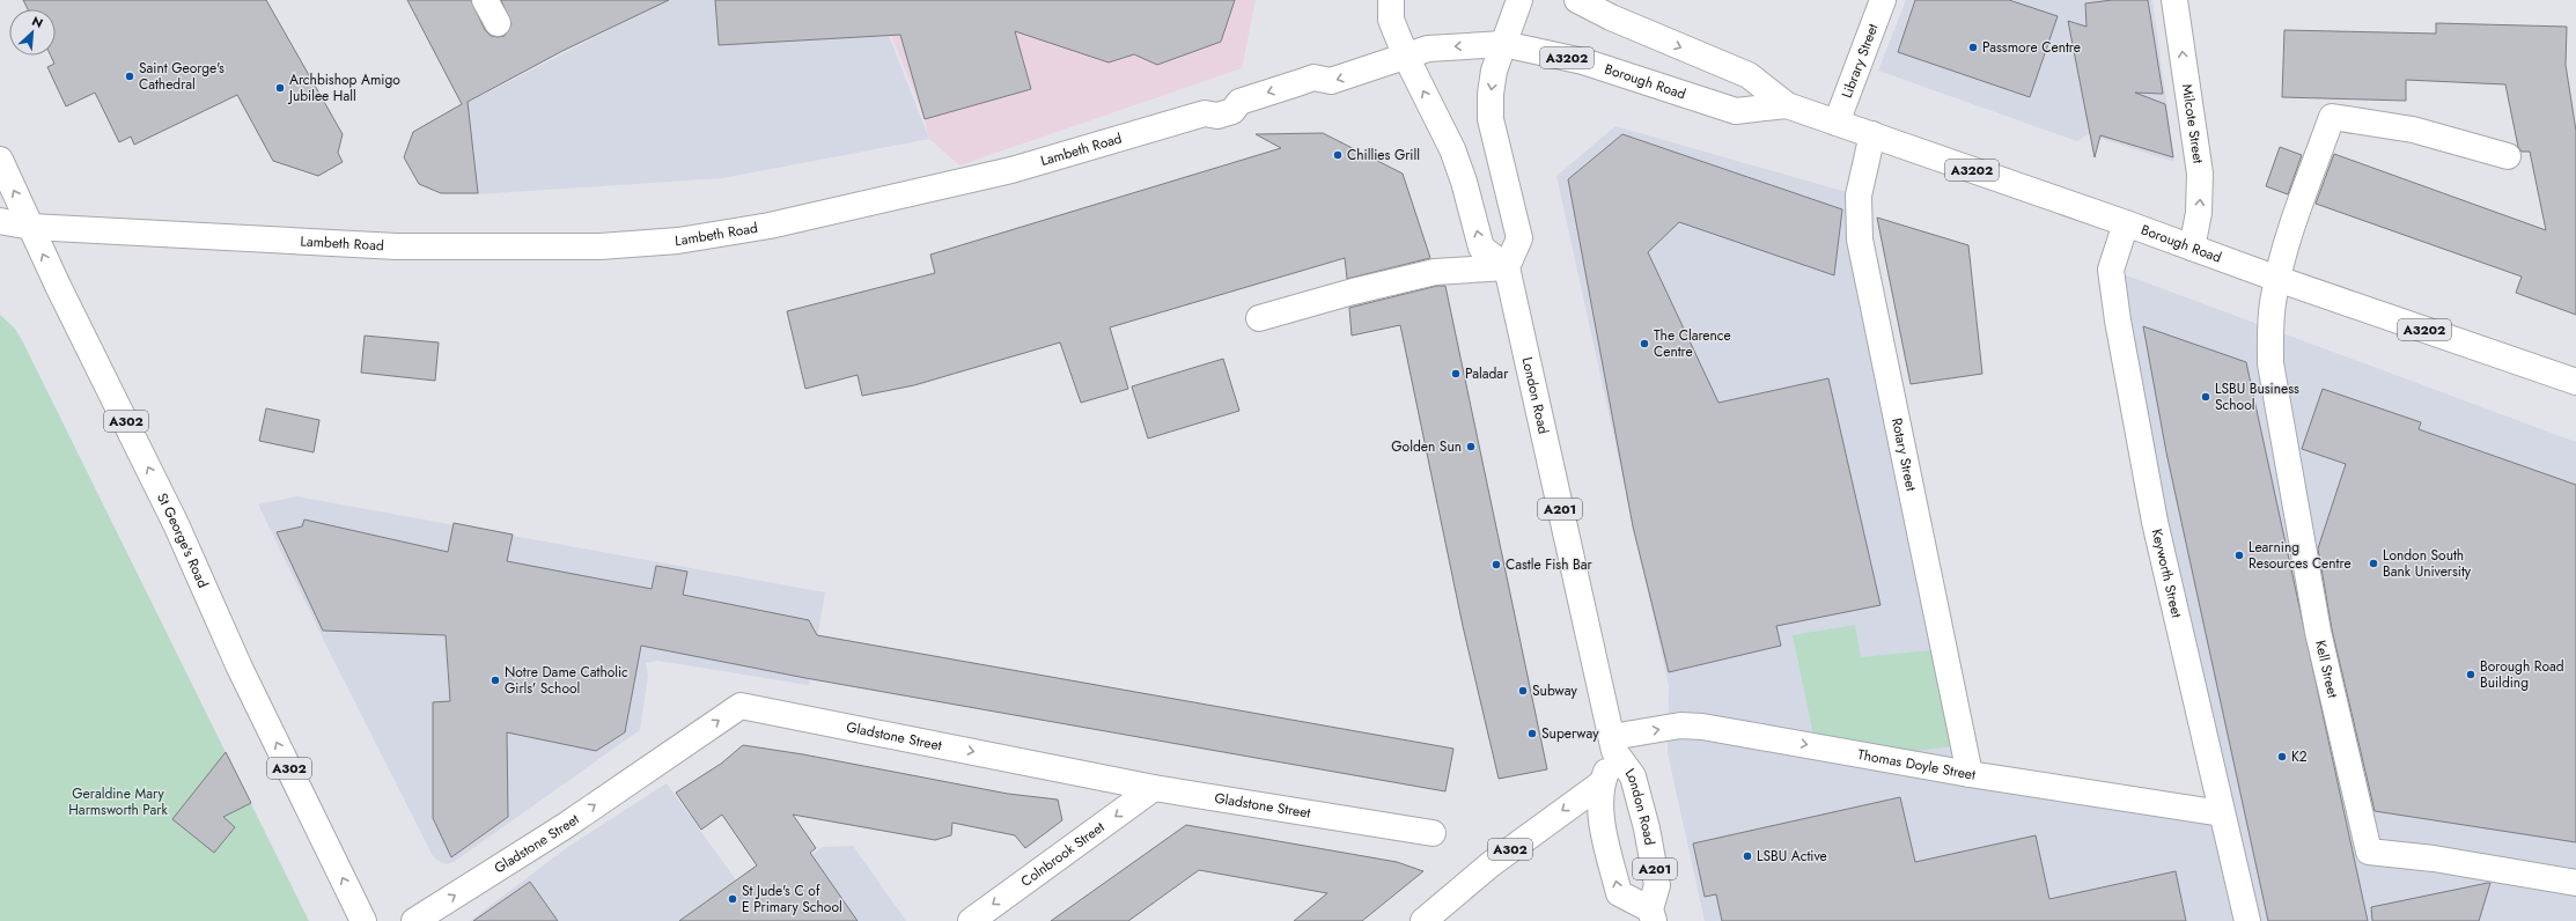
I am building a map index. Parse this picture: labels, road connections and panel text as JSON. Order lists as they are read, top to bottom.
{
  "streets": {
    "street": [
      "A3202",
      "Library Street",
      "Borough Road",
      "Milcote Street",
      "Lambeth Road",
      "London Road",
      "A302",
      "Rotary Street",
      "A201",
      "St George's Road",
      "Keyworth Street",
      "Kell Street",
      "Gladstone Street",
      "Thomas Doyle Street",
      "Colnbrook Street"
    ]
  },
  "crossings": [
    ["Library Street", "Borough Road"],
    ["Borough Road", "Milcote Street"],
    ["Borough Road", "Lambeth Road"],
    ["Borough Road", "Rotary Street"],
    ["Borough Road", "Keyworth Street"],
    ["Borough Road", "Kell Street"],
    ["Lambeth Road", "St George's Road"],
    ["London Road", "A302"],
    ["London Road", "A201"],
    ["London Road", "Thomas Doyle Street"],
    ["A302", "A201"],
    ["Rotary Street", "Thomas Doyle Street"],
    ["Keyworth Street", "Thomas Doyle Street"],
    ["Gladstone Street", "Colnbrook Street"]
  ],
  "one_way": [
    "Milcote Street",
    "Lambeth Road",
    "St George's Road",
    "Gladstone Street",
    "Thomas Doyle Street",
    "Colnbrook Street"
  ],
  "parks": ["Geraldine Mary Harmsworth Park"],
  "places": [
    "Passmore Centre",
    "Saint George's Cathedral",
    "Archbishop Amigo Jubilee Hall",
    "Chillies Grill",
    "The Clarence Centre",
    "Paladar",
    "LSBU Business School",
    "Golden Sun",
    "Learning Resources Centre",
    "London South Bank University",
    "Castle Fish Bar",
    "Borough Road Building",
    "Notre Dame Catholic Girls' School",
    "Subway",
    "Superway",
    "K2",
    "LSBU Active",
    "St Jude's C of E Primary School"
  ],
  "north": "top right"
}
